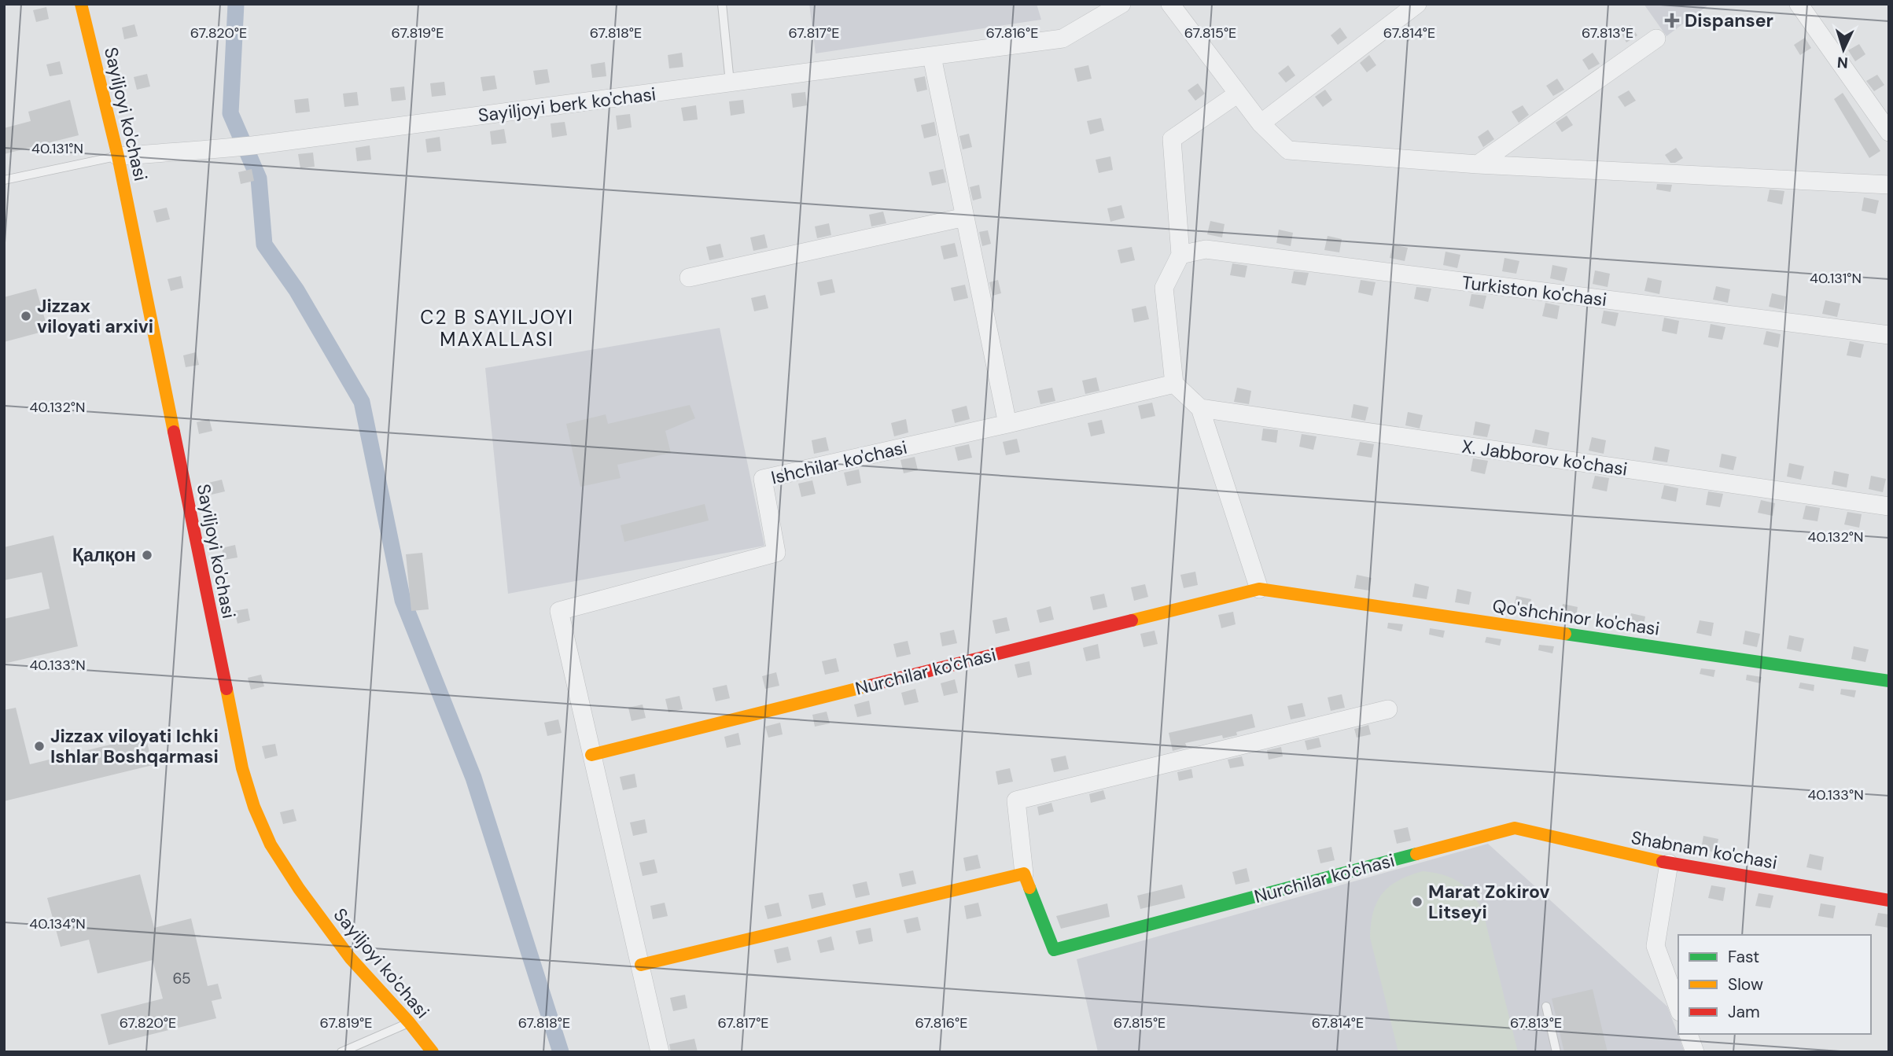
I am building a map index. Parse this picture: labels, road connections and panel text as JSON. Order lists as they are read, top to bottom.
{
  "streets": {
    "street": [
      "Sayiljoyi berk ko'chasi",
      "Sayiljoyi ko'chasi",
      "Turkiston ko'chasi",
      "X. Jabborov ko'chasi",
      "Ishchilar ko'chasi",
      "Qo'shchinor ko'chasi",
      "Nurchilar ko'chasi",
      "Shabnam ko'chasi"
    ]
  },
  "crossings": [
    ["Sayiljoyi berk ko'chasi", "Sayiljoyi ko'chasi"],
    ["Ishchilar ko'chasi", "Nurchilar ko'chasi"],
    ["Qo'shchinor ko'chasi", "Nurchilar ko'chasi"],
    ["Nurchilar ko'chasi", "Shabnam ko'chasi"]
  ],
  "districts": ["C2 B SAYILJOYI MAXALLASI"],
  "places": {
    "health": ["Dispanser"],
    "other": [
      "Jizzax viloyati arxivi",
      "Қалқон",
      "Jizzax viloyati Ichki Ishlar Boshqarmasi",
      "Marat Zokirov Litseyi"
    ]
  },
  "house_numbers": ["65"],
  "legend": ["Fast", "Slow", "Jam"],
  "north": "bottom",
  "coordinates": [
    "67.820°E",
    "67.819°E",
    "67.818°E",
    "67.817°E",
    "67.816°E",
    "67.815°E",
    "67.814°E",
    "67.813°E",
    "40.131°N",
    "40.132°N",
    "40.133°N",
    "40.134°N"
  ]
}
